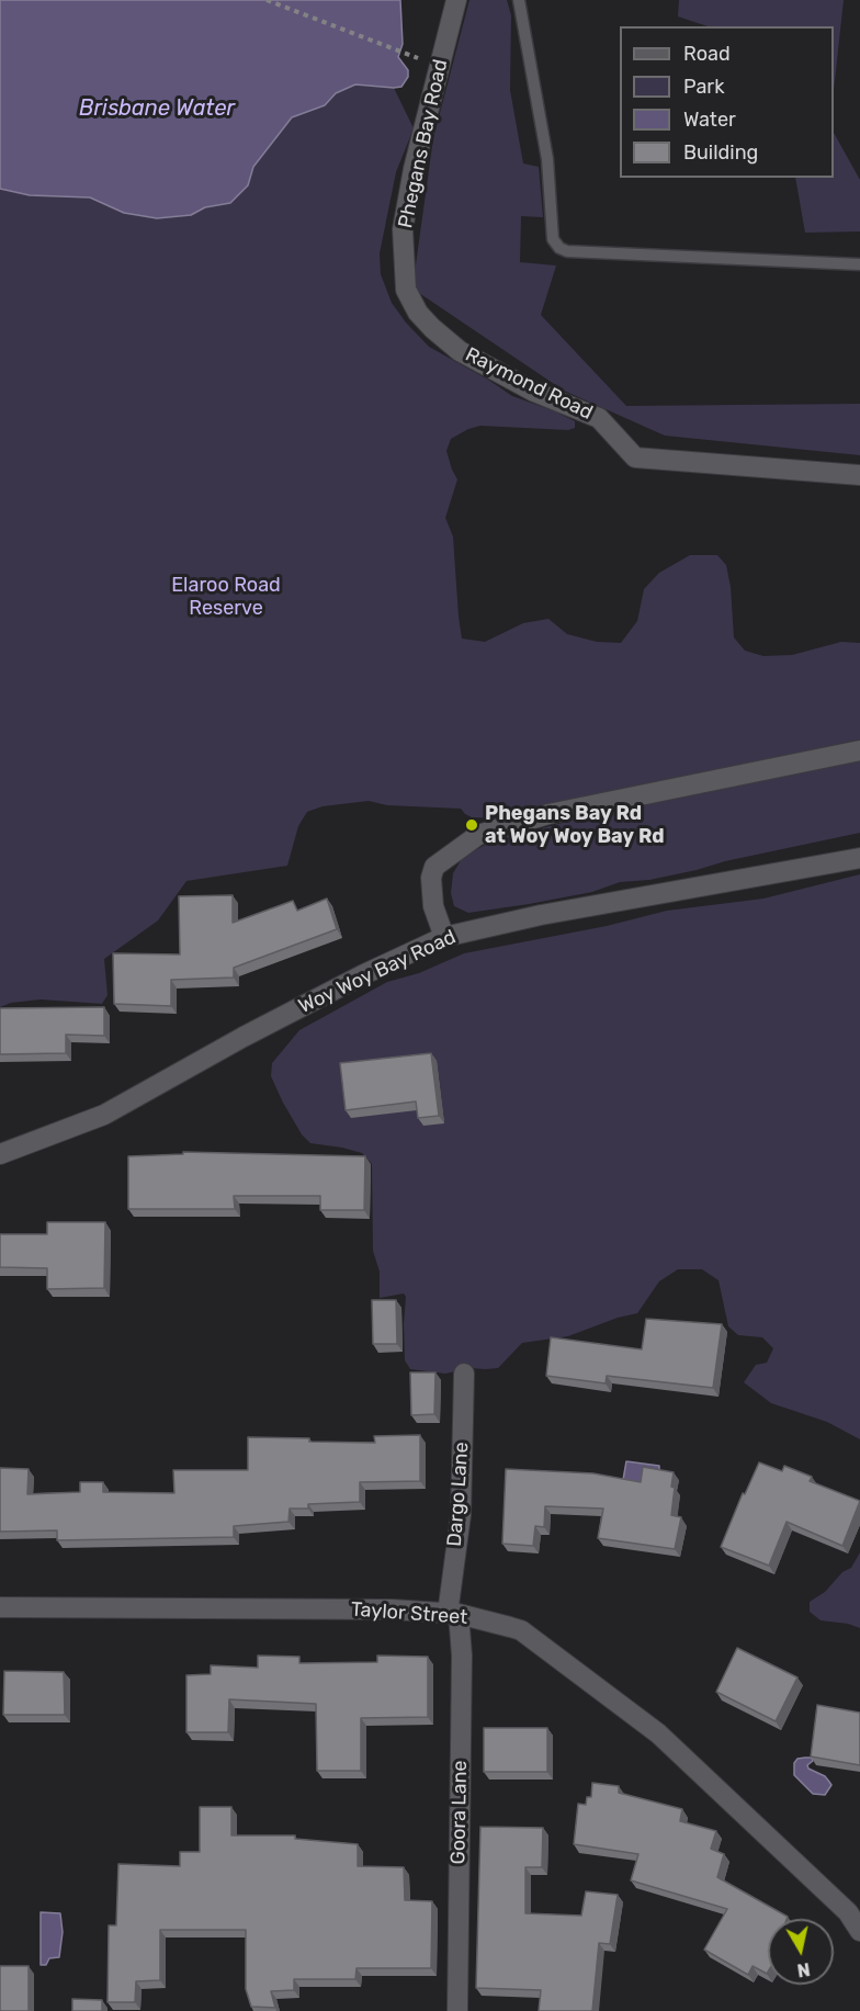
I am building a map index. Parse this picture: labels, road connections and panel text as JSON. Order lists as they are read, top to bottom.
{
  "streets": {
    "street": [
      "Phegans Bay Road",
      "Raymond Road",
      "Woy Woy Bay Road",
      "Dargo Lane",
      "Taylor Street",
      "Goora Lane"
    ]
  },
  "crossings": [
    ["Phegans Bay Road", "Raymond Road"],
    ["Dargo Lane", "Taylor Street"],
    ["Dargo Lane", "Goora Lane"],
    ["Taylor Street", "Goora Lane"]
  ],
  "water": ["Brisbane Water"],
  "parks": ["Elaroo Road Reserve"],
  "places": ["Phegans Bay Rd at Woy Woy Bay Rd"],
  "legend": [
    "Road",
    "Park",
    "Water",
    "Building"
  ],
  "north": "bottom"
}
